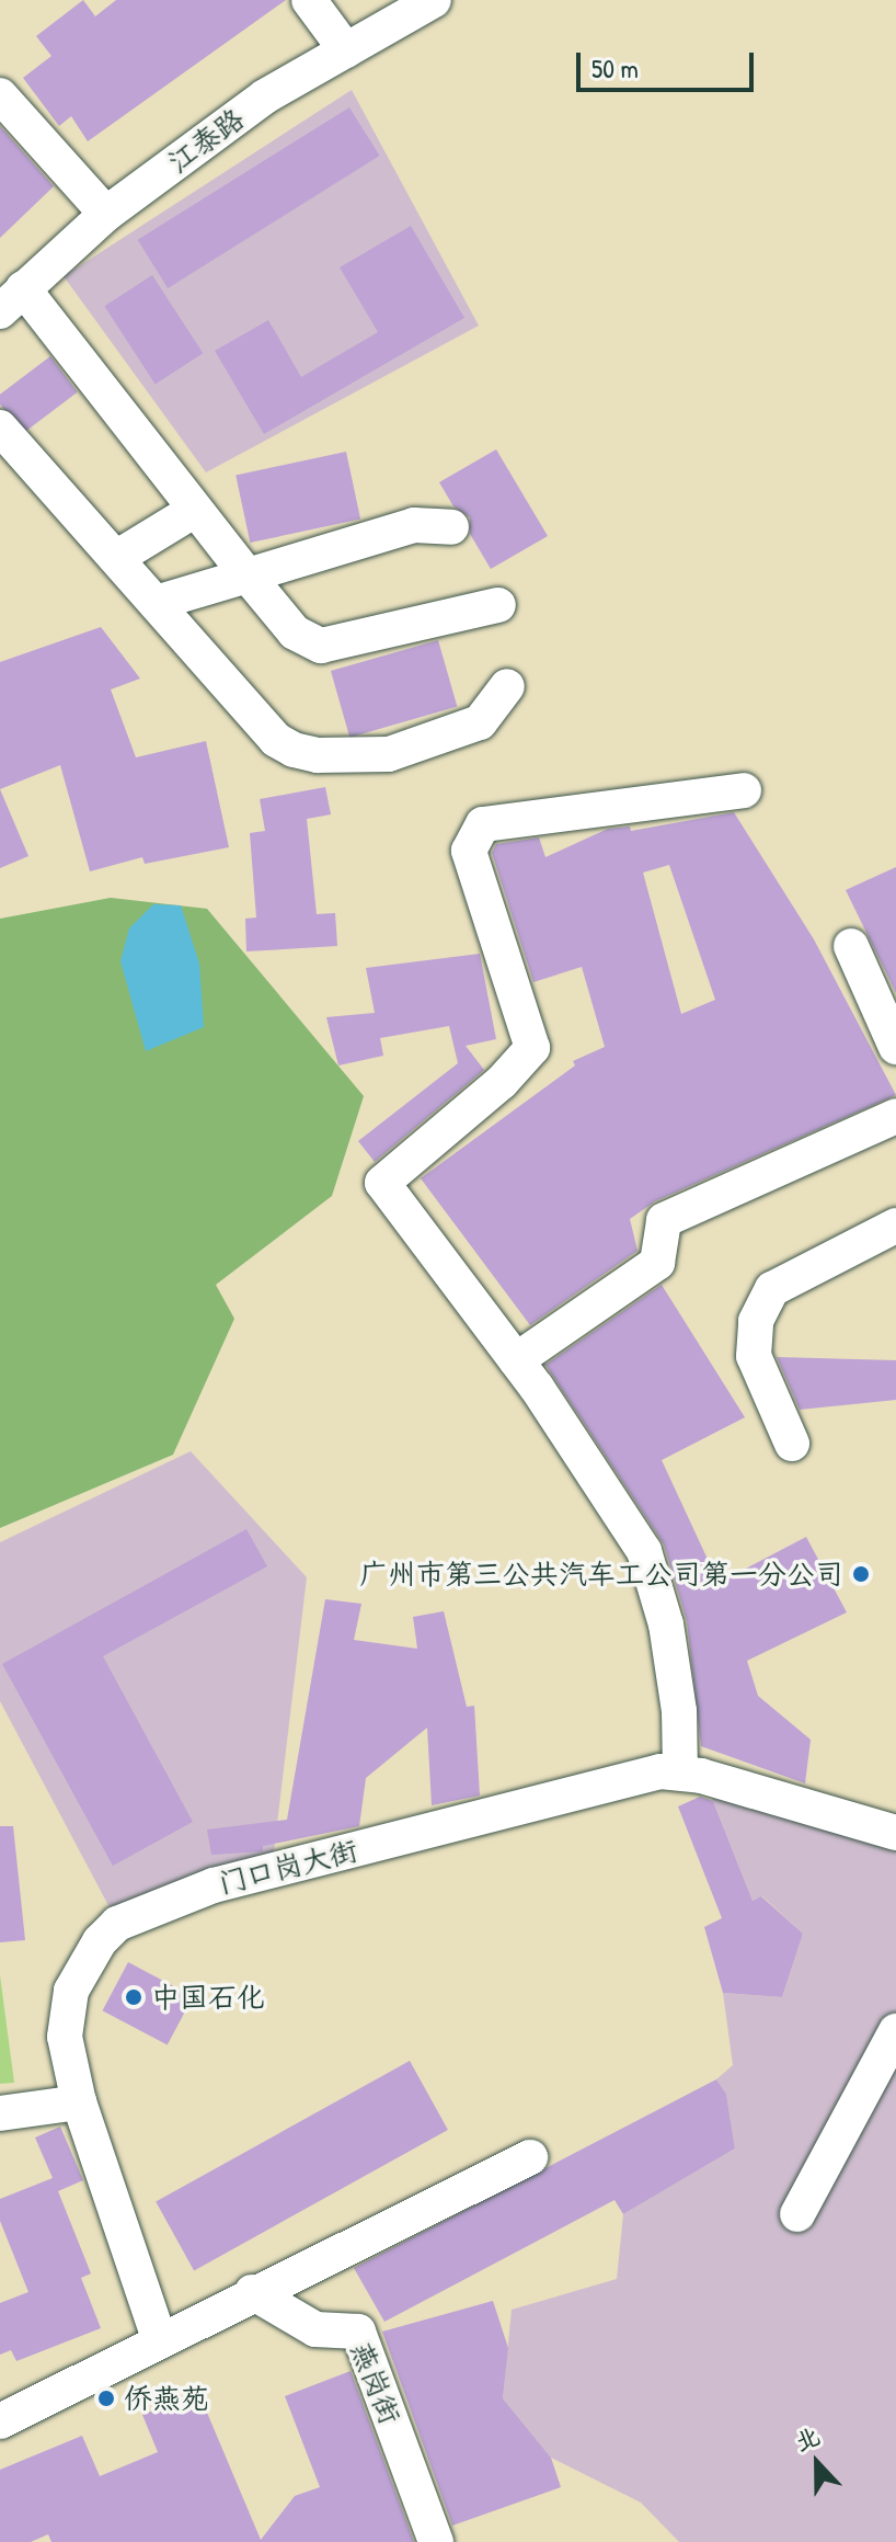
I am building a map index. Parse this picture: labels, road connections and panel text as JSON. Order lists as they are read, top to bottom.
{
  "streets": {
    "street": ["江泰路", "门口岗大街", "燕岗街"]
  },
  "places": ["广州市第三公共汽车工公司第一分公司", "中国石化", "侨燕苑"],
  "scale_bar": "50 m",
  "north": "top"
}
